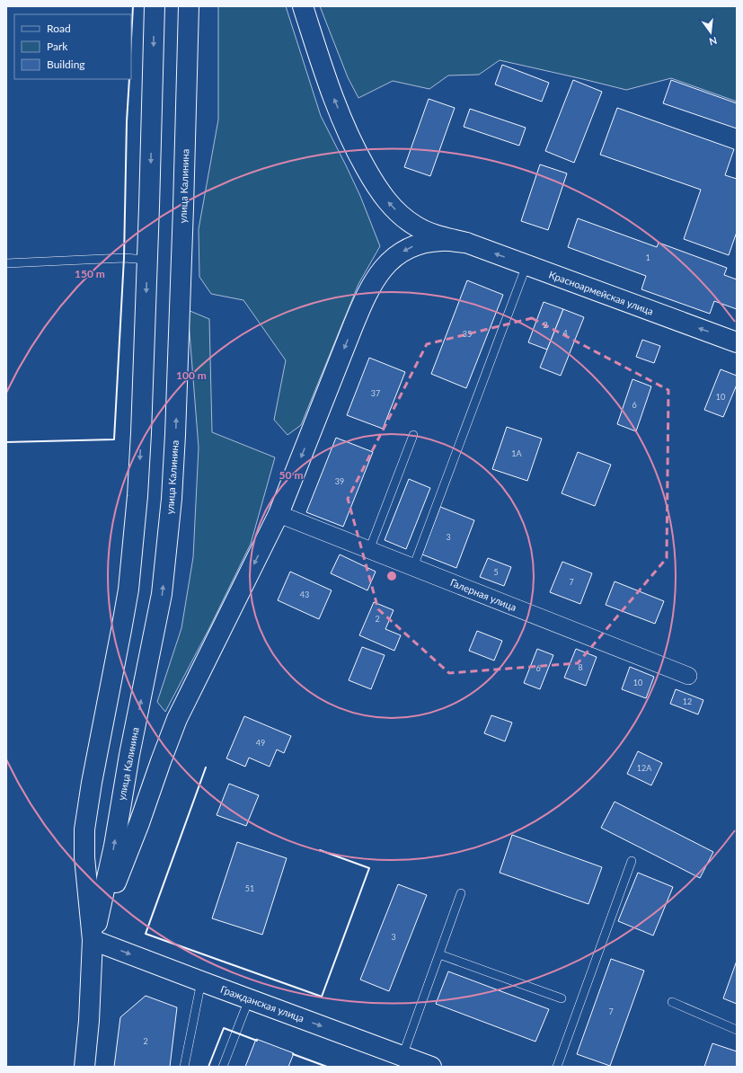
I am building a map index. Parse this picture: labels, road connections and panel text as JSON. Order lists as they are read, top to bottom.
{
  "streets": {
    "main road": ["улица Калинина", "Красноармейская улица", "Гражданская улица"],
    "street": ["Галерная улица"]
  },
  "crossings": [
    ["улица Калинина", "Гражданская улица"]
  ],
  "one_way": ["Красноармейская улица", "Гражданская улица"],
  "house_numbers": [
    "1",
    "2",
    "4",
    "35",
    "37",
    "10",
    "6",
    "1А",
    "39",
    "3",
    "5",
    "7",
    "43",
    "2",
    "8",
    "6",
    "10",
    "12",
    "49",
    "12А",
    "51",
    "3",
    "7",
    "2"
  ],
  "legend": ["Road", "Park", "Building"],
  "north": "bottom",
  "rings": ["150 m", "100 m", "50 m"]
}
